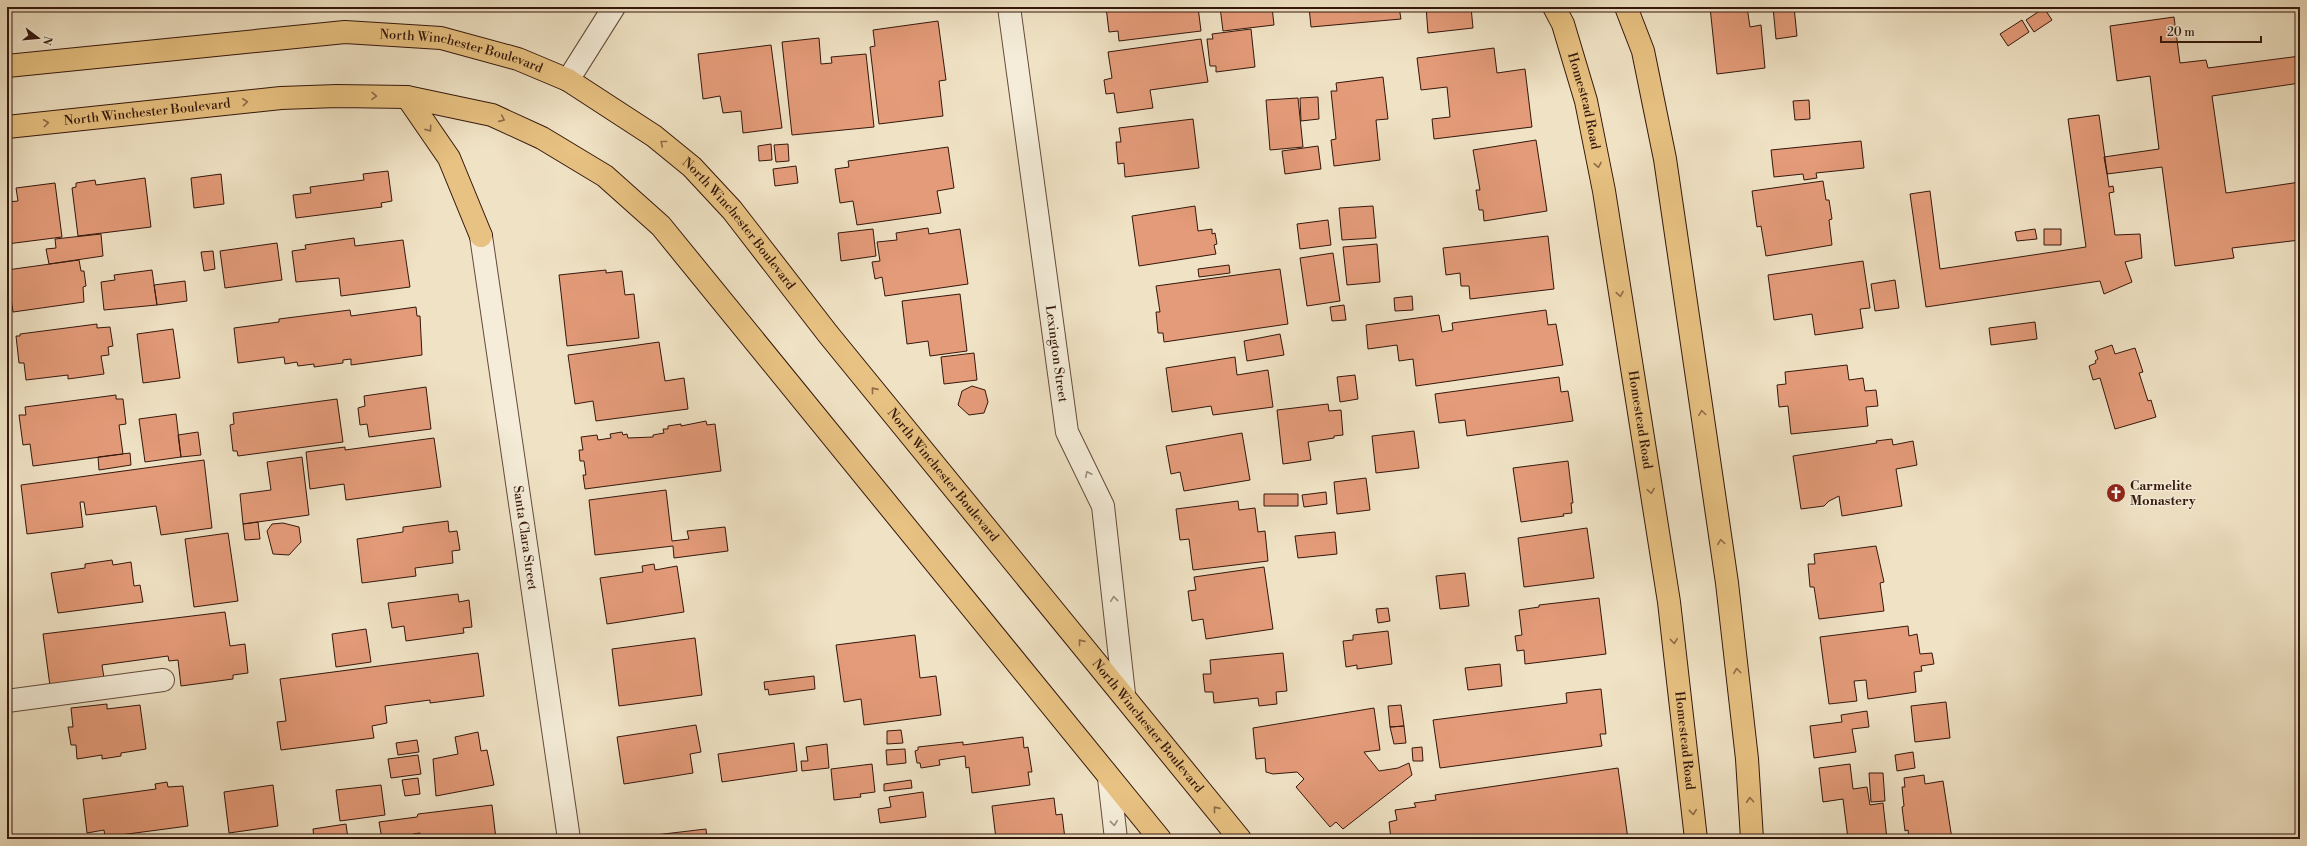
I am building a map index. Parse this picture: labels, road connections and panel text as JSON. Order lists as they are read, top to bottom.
{
  "streets": {
    "main road": ["North Winchester Boulevard", "Homestead Road"],
    "street": ["Lexington Street", "Santa Clara Street"]
  },
  "crossings": [
    ["North Winchester Boulevard", "Lexington Street"]
  ],
  "one_way": ["Lexington Street"],
  "places": {
    "church": ["Carmelite Monastery"]
  },
  "scale_bar": "20 m",
  "north": "right"
}
